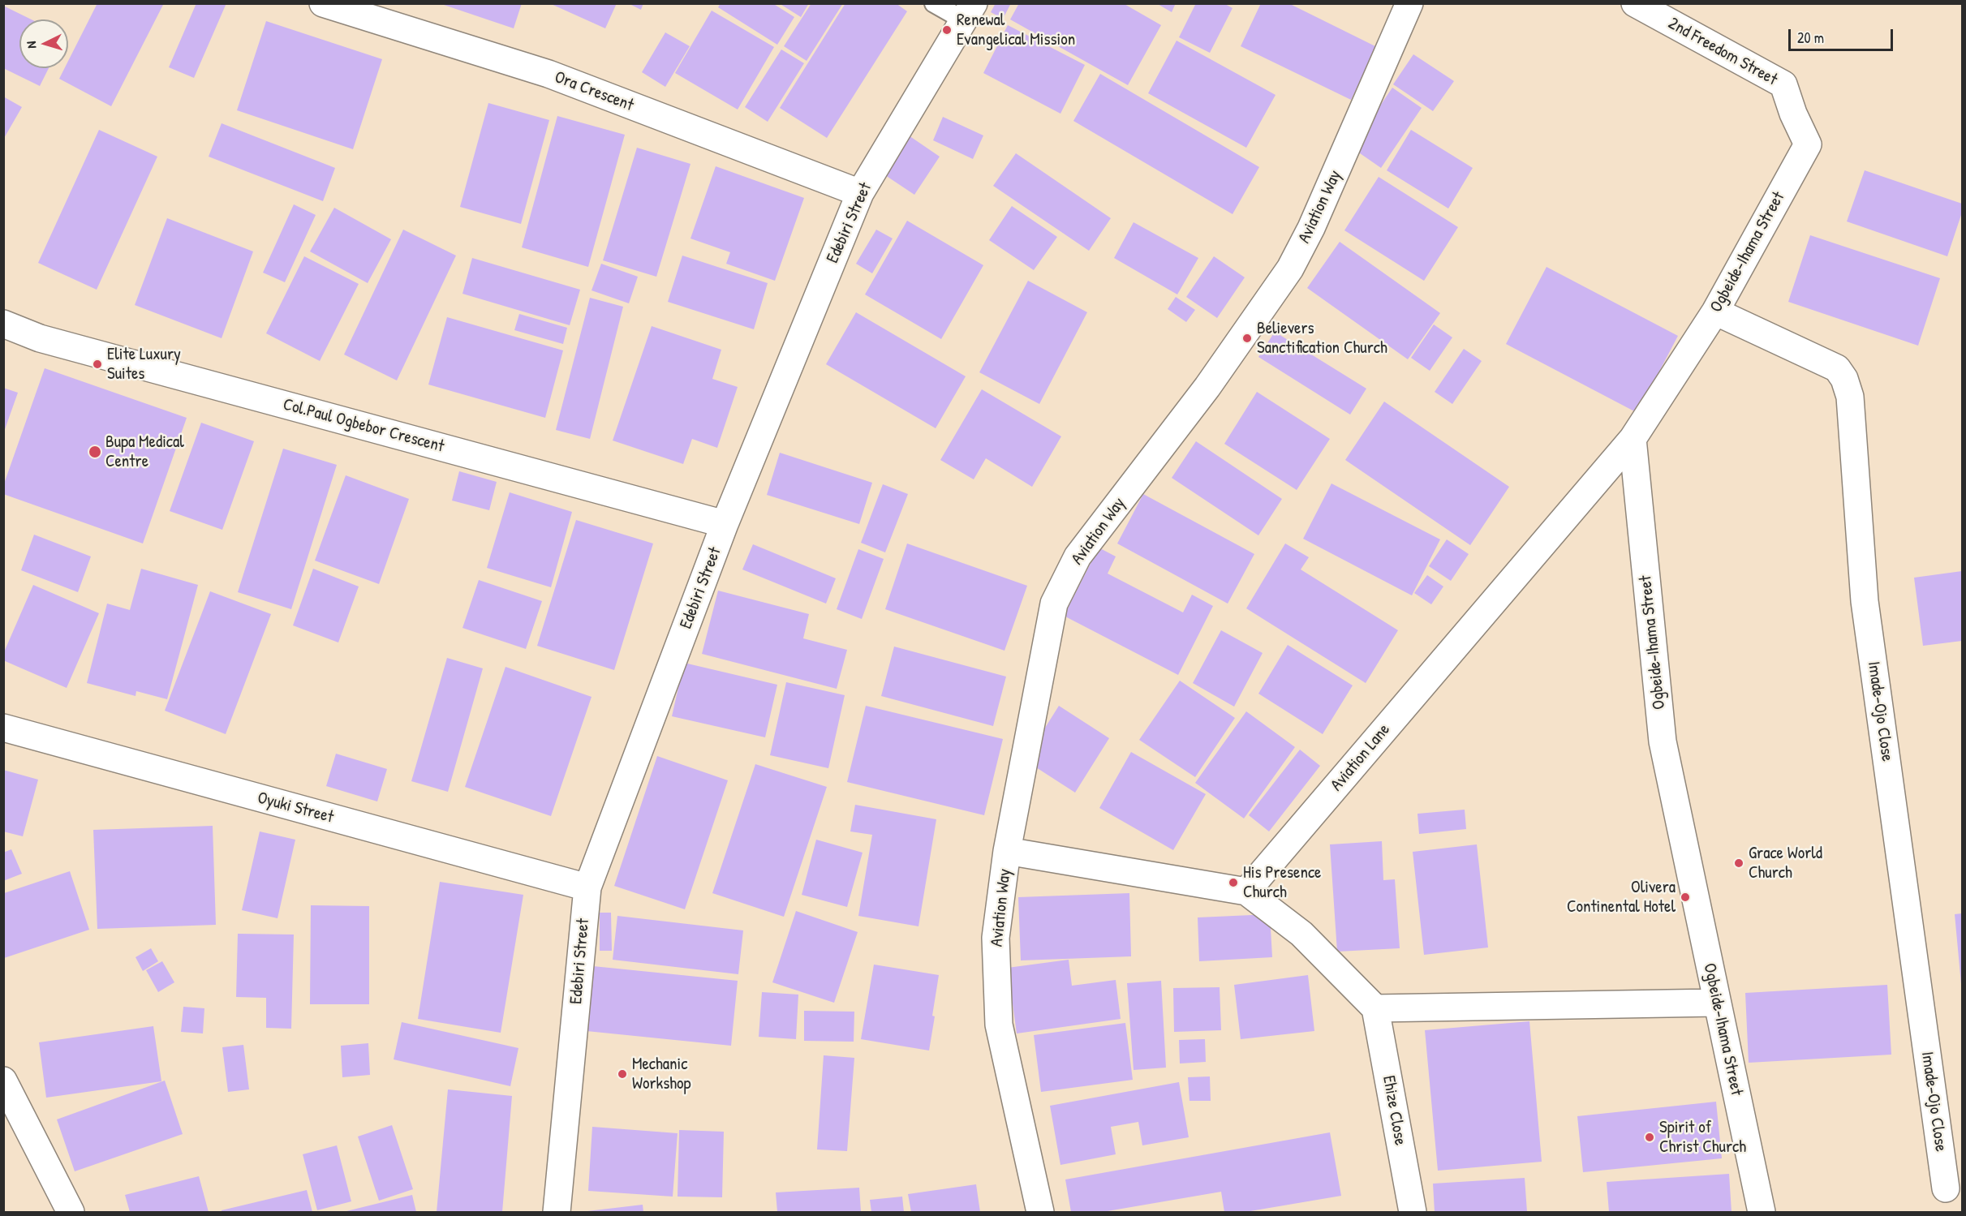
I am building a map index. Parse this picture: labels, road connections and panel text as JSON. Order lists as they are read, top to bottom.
{
  "streets": {
    "street": [
      "2nd Freedom Street",
      "Ora Crescent",
      "Aviation Way",
      "Edebiri Street",
      "Ogbeide-Ihama Street",
      "Col.Paul Ogbebor Crescent",
      "Imade-Ojo Close",
      "Aviation Lane",
      "Oyuki Street",
      "Ehize Close"
    ]
  },
  "crossings": [
    ["2nd Freedom Street", "Ogbeide-Ihama Street"],
    ["Ora Crescent", "Edebiri Street"],
    ["Edebiri Street", "Col.Paul Ogbebor Crescent"],
    ["Edebiri Street", "Oyuki Street"],
    ["Ogbeide-Ihama Street", "Imade-Ojo Close"],
    ["Ogbeide-Ihama Street", "Aviation Lane"]
  ],
  "places": [
    "Renewal Evangelical Mission",
    "Believers Sanctification Church",
    "Elite Luxury Suites",
    "Bupa Medical Centre",
    "Grace World Church",
    "His Presence Church",
    "Olivera Continental Hotel",
    "Mechanic Workshop",
    "Spirit of Christ Church"
  ],
  "scale_bar": "20 m",
  "north": "left"
}
